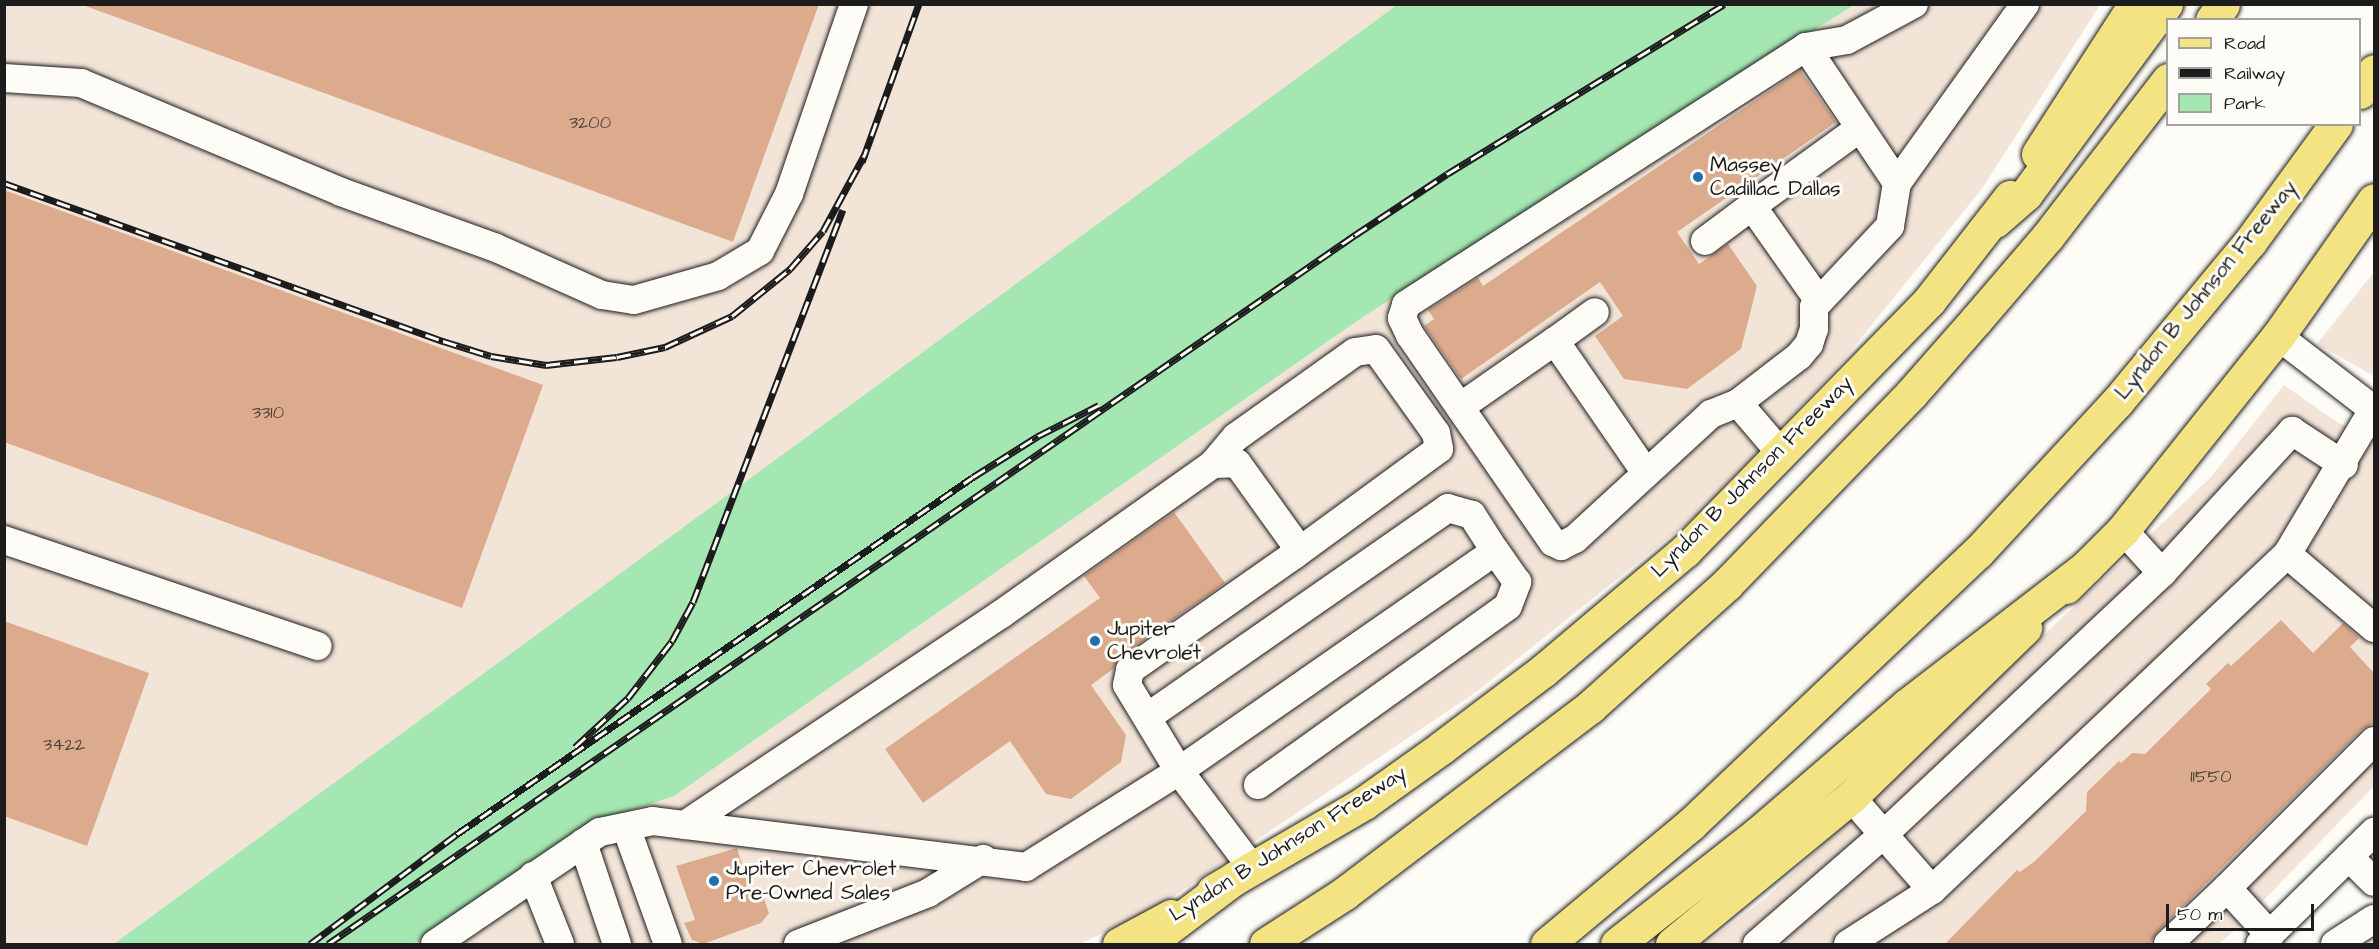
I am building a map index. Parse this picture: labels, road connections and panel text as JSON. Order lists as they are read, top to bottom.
{
  "streets": {
    "main road": ["Lyndon B Johnson Freeway"]
  },
  "places": ["Massey Cadillac Dallas", "Jupiter Chevrolet", "Jupiter Chevrolet Pre-Owned Sales"],
  "house_numbers": [
    "3200",
    "3310",
    "3422",
    "11550"
  ],
  "legend": ["Road", "Railway", "Park"],
  "scale_bar": "50 m"
}
